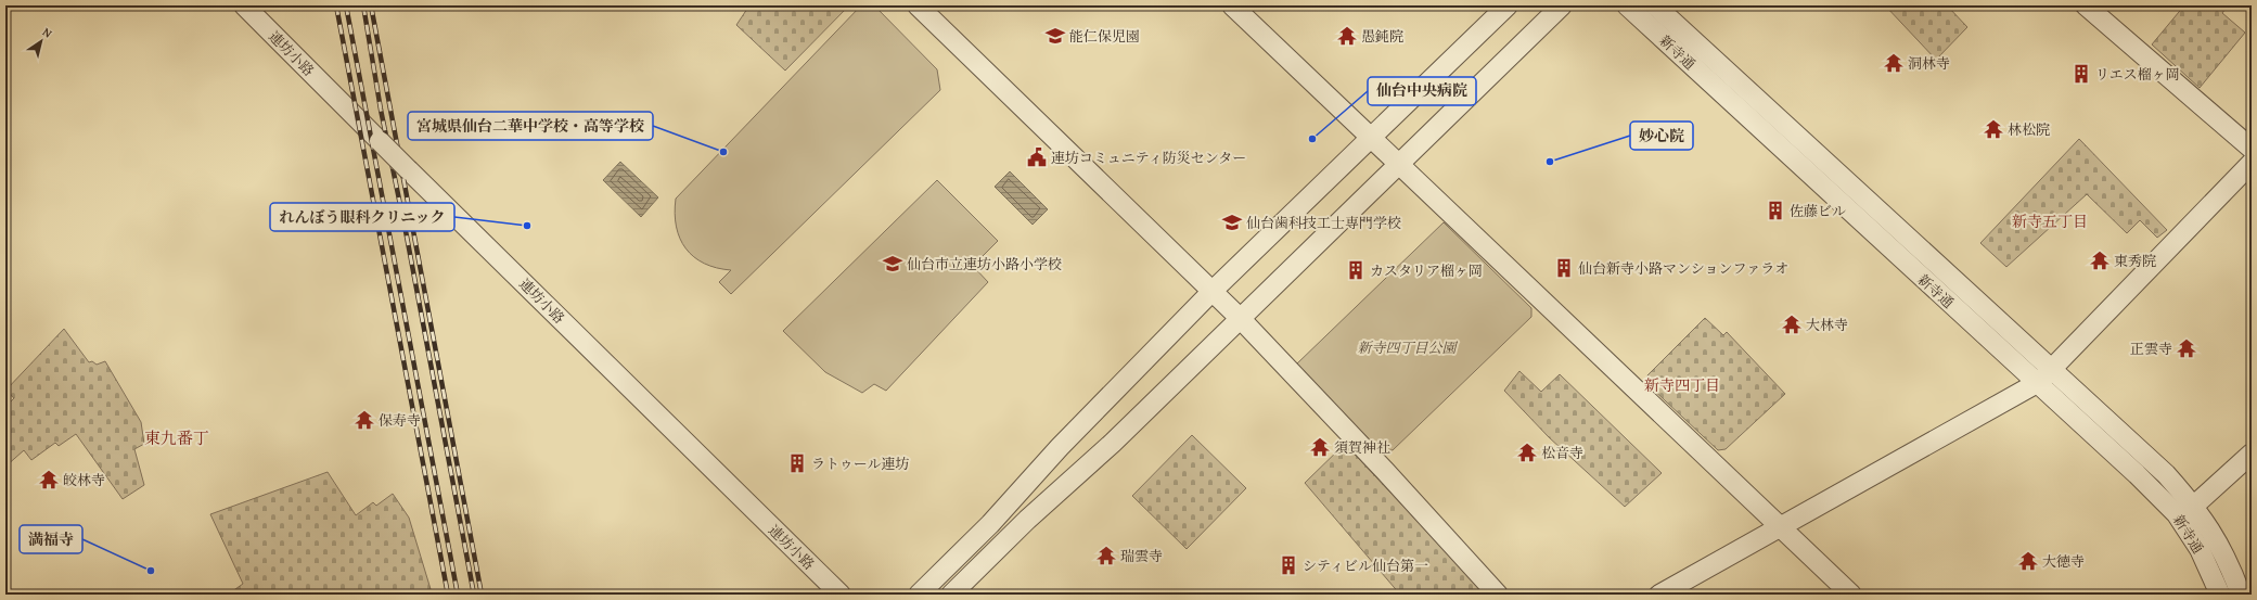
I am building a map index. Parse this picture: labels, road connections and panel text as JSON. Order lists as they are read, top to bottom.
{
  "streets": {
    "street": ["新寺通", "連坊小路"]
  },
  "districts": ["新寺五丁目", "新寺四丁目", "東九番丁"],
  "parks": ["新寺四丁目公園"],
  "places": {
    "school or university": ["能仁保児園", "仙台歯科技工士専門学校", "仙台市立連坊小路小学校"],
    "temple": [
      "愚鈍院",
      "洞林寺",
      "林松院",
      "東秀院",
      "大林寺",
      "正雲寺",
      "保寿寺",
      "須賀神社",
      "松音寺",
      "皎林寺",
      "瑞雲寺",
      "大徳寺"
    ],
    "building": [
      "リエス榴ヶ岡",
      "佐藤ビル",
      "仙台新寺小路マンションファラオ",
      "カスタリア榴ヶ岡",
      "ラトゥール連坊",
      "シティビル仙台第一"
    ],
    "other": [
      "仙台中央病院",
      "宮城県仙台二華中学校・高等学校",
      "妙心院",
      "れんぼう眼科クリニック",
      "満福寺"
    ],
    "public building": ["連坊コミュニティ防災センター"]
  },
  "north": "top right"
}
